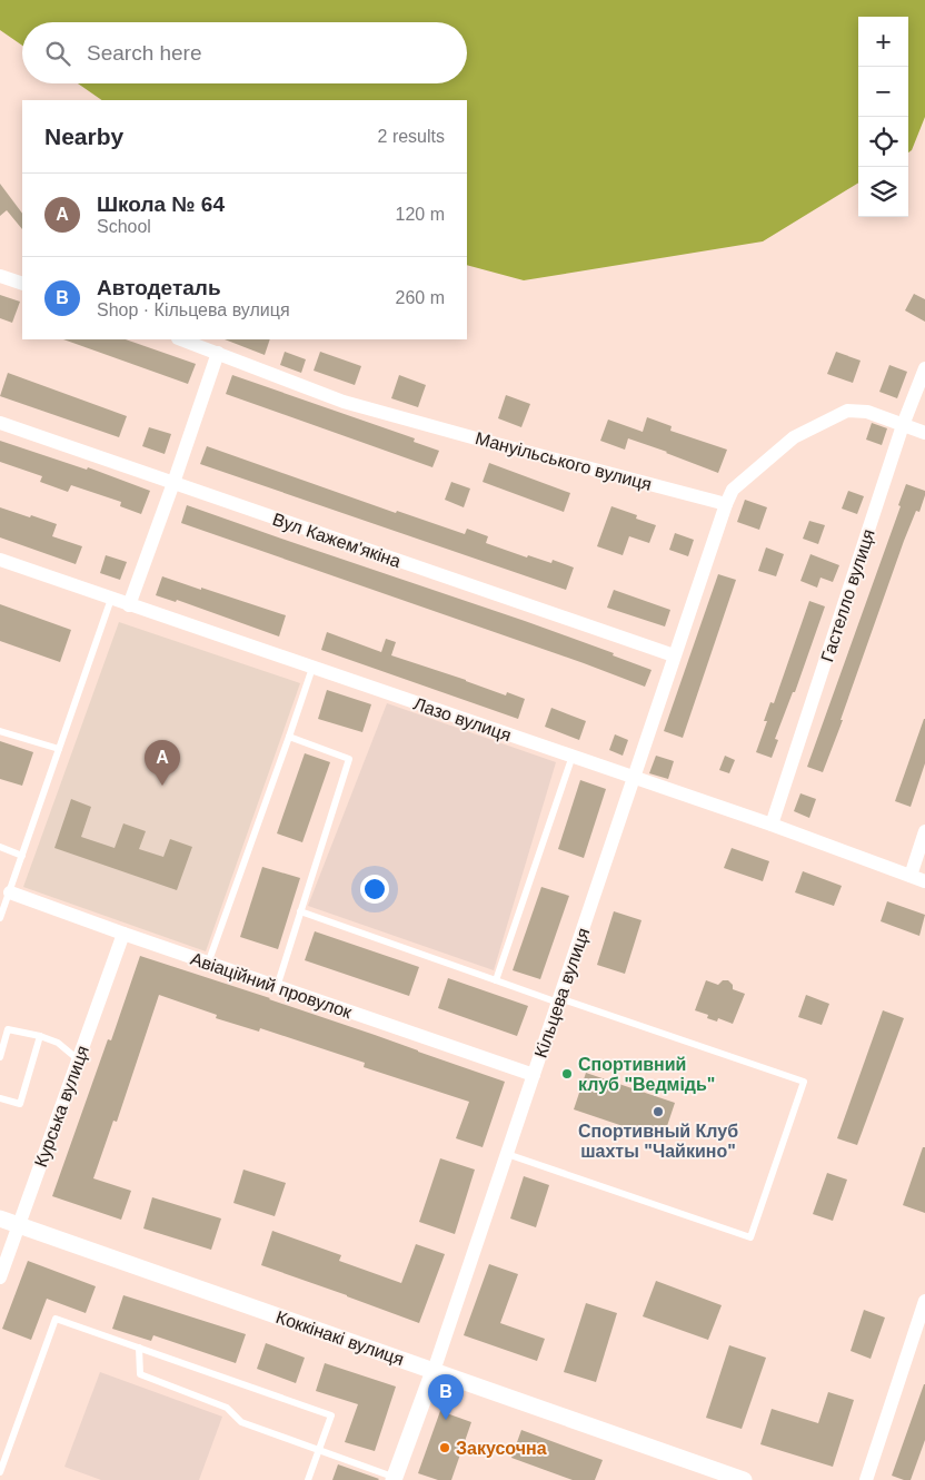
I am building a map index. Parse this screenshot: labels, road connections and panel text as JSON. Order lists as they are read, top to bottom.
{
  "streets": {
    "street": [
      "Мануільського вулиця",
      "Вул Кажем'якіна",
      "Гастелло вулиця",
      "Лазо вулиця",
      "Авіаційний провулок",
      "Кільцева вулиця",
      "Курська вулиця",
      "Коккінакі вулиця"
    ]
  },
  "crossings": [
    ["Мануільського вулиця", "Кільцева вулиця"],
    ["Вул Кажем'якіна", "Кільцева вулиця"],
    ["Гастелло вулиця", "Лазо вулиця"],
    ["Лазо вулиця", "Кільцева вулиця"],
    ["Авіаційний провулок", "Кільцева вулиця"],
    ["Авіаційний провулок", "Курська вулиця"],
    ["Кільцева вулиця", "Коккінакі вулиця"],
    ["Курська вулиця", "Коккінакі вулиця"]
  ],
  "places": ["Спортивний клуб \"Ведмідь\"", "Спортивный Клуб шахты \"Чайкино\"", "Закусочна"],
  "page": {
    "map_buttons": ["+", "−"],
    "search": "Search here",
    "heading": ["Nearby", "2 results"],
    "list": [
      {
        "mark": "A",
        "name": "Школа № 64",
        "note": "School",
        "value": "120 m"
      },
      {
        "mark": "B",
        "name": "Автодеталь",
        "note": "Shop · Кільцева вулиця",
        "value": "260 m"
      }
    ],
    "pins": ["A", "B"]
  }
}
